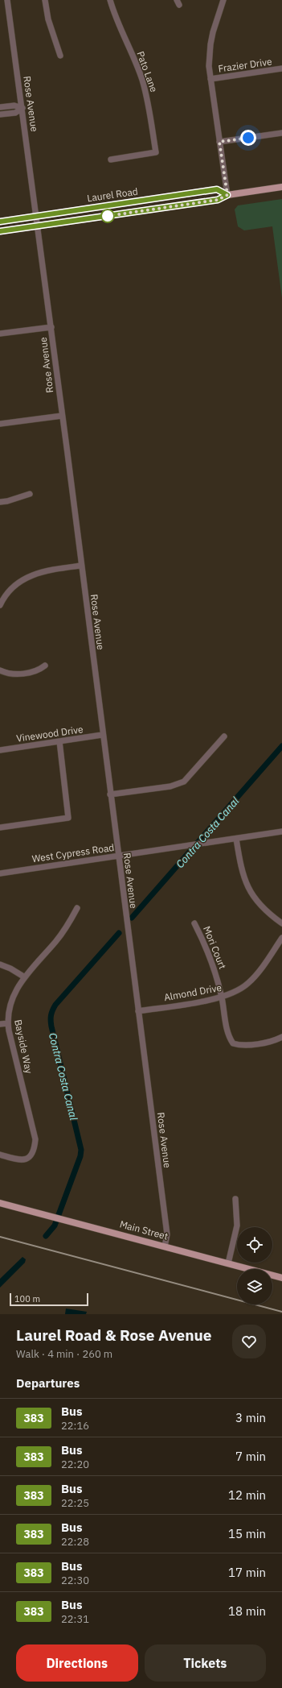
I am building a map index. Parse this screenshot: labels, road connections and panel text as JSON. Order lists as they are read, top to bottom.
{
  "streets": {
    "main road": ["Laurel Road", "Main Street"],
    "street": [
      "Frazier Drive",
      "Pato Lane",
      "Rose Avenue",
      "Vinewood Drive",
      "West Cypress Road",
      "Mori Court",
      "Almond Drive",
      "Bayside Way"
    ]
  },
  "crossings": [
    ["Rose Avenue", "Laurel Road"],
    ["Rose Avenue", "Vinewood Drive"],
    ["Rose Avenue", "West Cypress Road"],
    ["Rose Avenue", "Almond Drive"],
    ["Rose Avenue", "Main Street"],
    ["Mori Court", "Almond Drive"]
  ],
  "water": ["Contra Costa Canal"],
  "lines": ["bus line 383"],
  "scale_bar": "100 m",
  "page": {
    "scale": "100 m",
    "heading": [
      ["Laurel Road & Rose Avenue", "Walk · 4 min · 260 m"],
      "Departures"
    ],
    "list": [
      {
        "mark": "383",
        "name": "Bus",
        "note": "22:16",
        "value": "3 min"
      },
      {
        "mark": "383",
        "name": "Bus",
        "note": "22:20",
        "value": "7 min"
      },
      {
        "mark": "383",
        "name": "Bus",
        "note": "22:25",
        "value": "12 min"
      },
      {
        "mark": "383",
        "name": "Bus",
        "note": "22:28",
        "value": "15 min"
      },
      {
        "mark": "383",
        "name": "Bus",
        "note": "22:30",
        "value": "17 min"
      },
      {
        "mark": "383",
        "name": "Bus",
        "note": "22:31",
        "value": "18 min"
      }
    ],
    "buttons": ["Directions", "Tickets"]
  }
}
